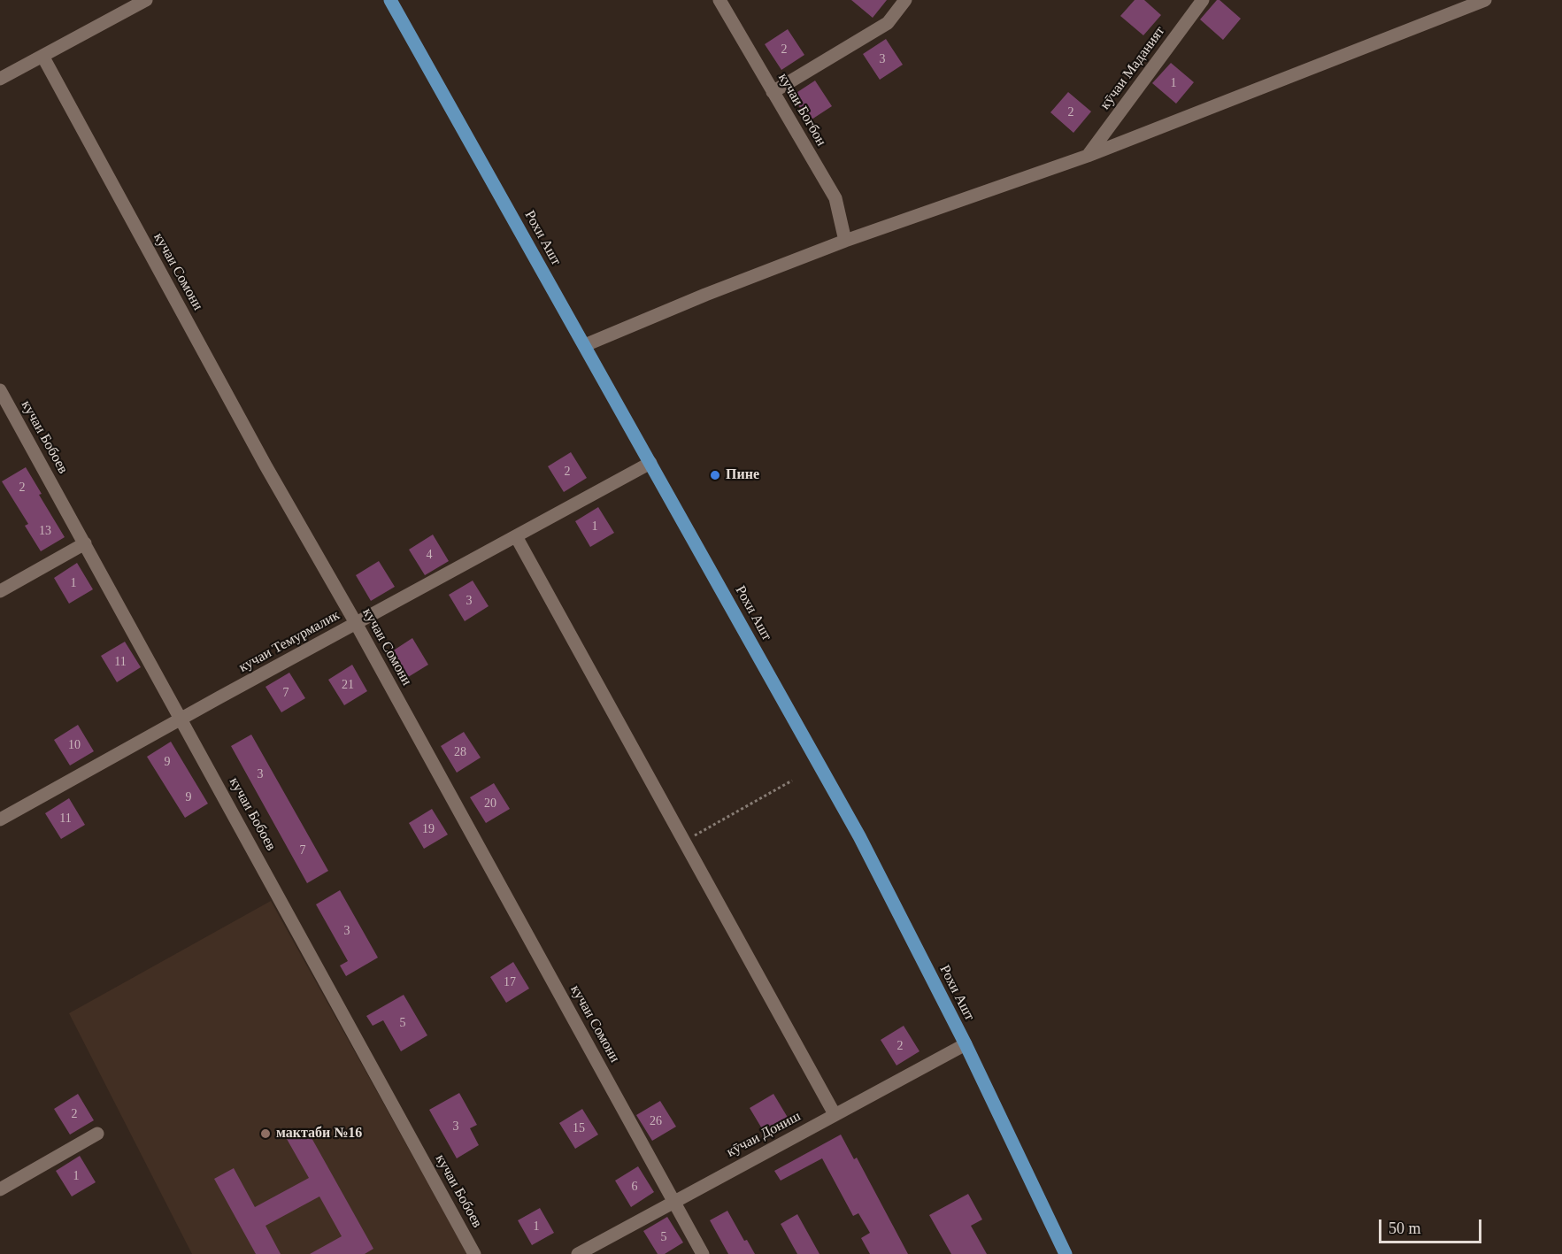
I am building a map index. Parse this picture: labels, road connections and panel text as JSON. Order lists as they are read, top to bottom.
{
  "streets": {
    "main road": ["Рохи Ашт"],
    "street": [
      "кӯчаи Маданият",
      "кучаи Богбон",
      "кучаи Сомони",
      "кучаи Бобоев",
      "кучаи Темурмалик",
      "кӯчаи Дониш"
    ]
  },
  "crossings": [
    ["Рохи Ашт", "кучаи Темурмалик"],
    ["Рохи Ашт", "кӯчаи Дониш"],
    ["кучаи Сомони", "кучаи Темурмалик"],
    ["кучаи Сомони", "кӯчаи Дониш"],
    ["кучаи Бобоев", "кучаи Темурмалик"]
  ],
  "places": ["Пине", "мактаби №16"],
  "house_numbers": [
    "2",
    "3",
    "1",
    "2",
    "2",
    "2",
    "1",
    "13",
    "4",
    "1",
    "3",
    "11",
    "21",
    "7",
    "10",
    "28",
    "9",
    "3",
    "9",
    "20",
    "11",
    "19",
    "7",
    "3",
    "17",
    "5",
    "2",
    "2",
    "26",
    "3",
    "15",
    "1",
    "6",
    "1",
    "5"
  ],
  "scale_bar": "50 m"
}
